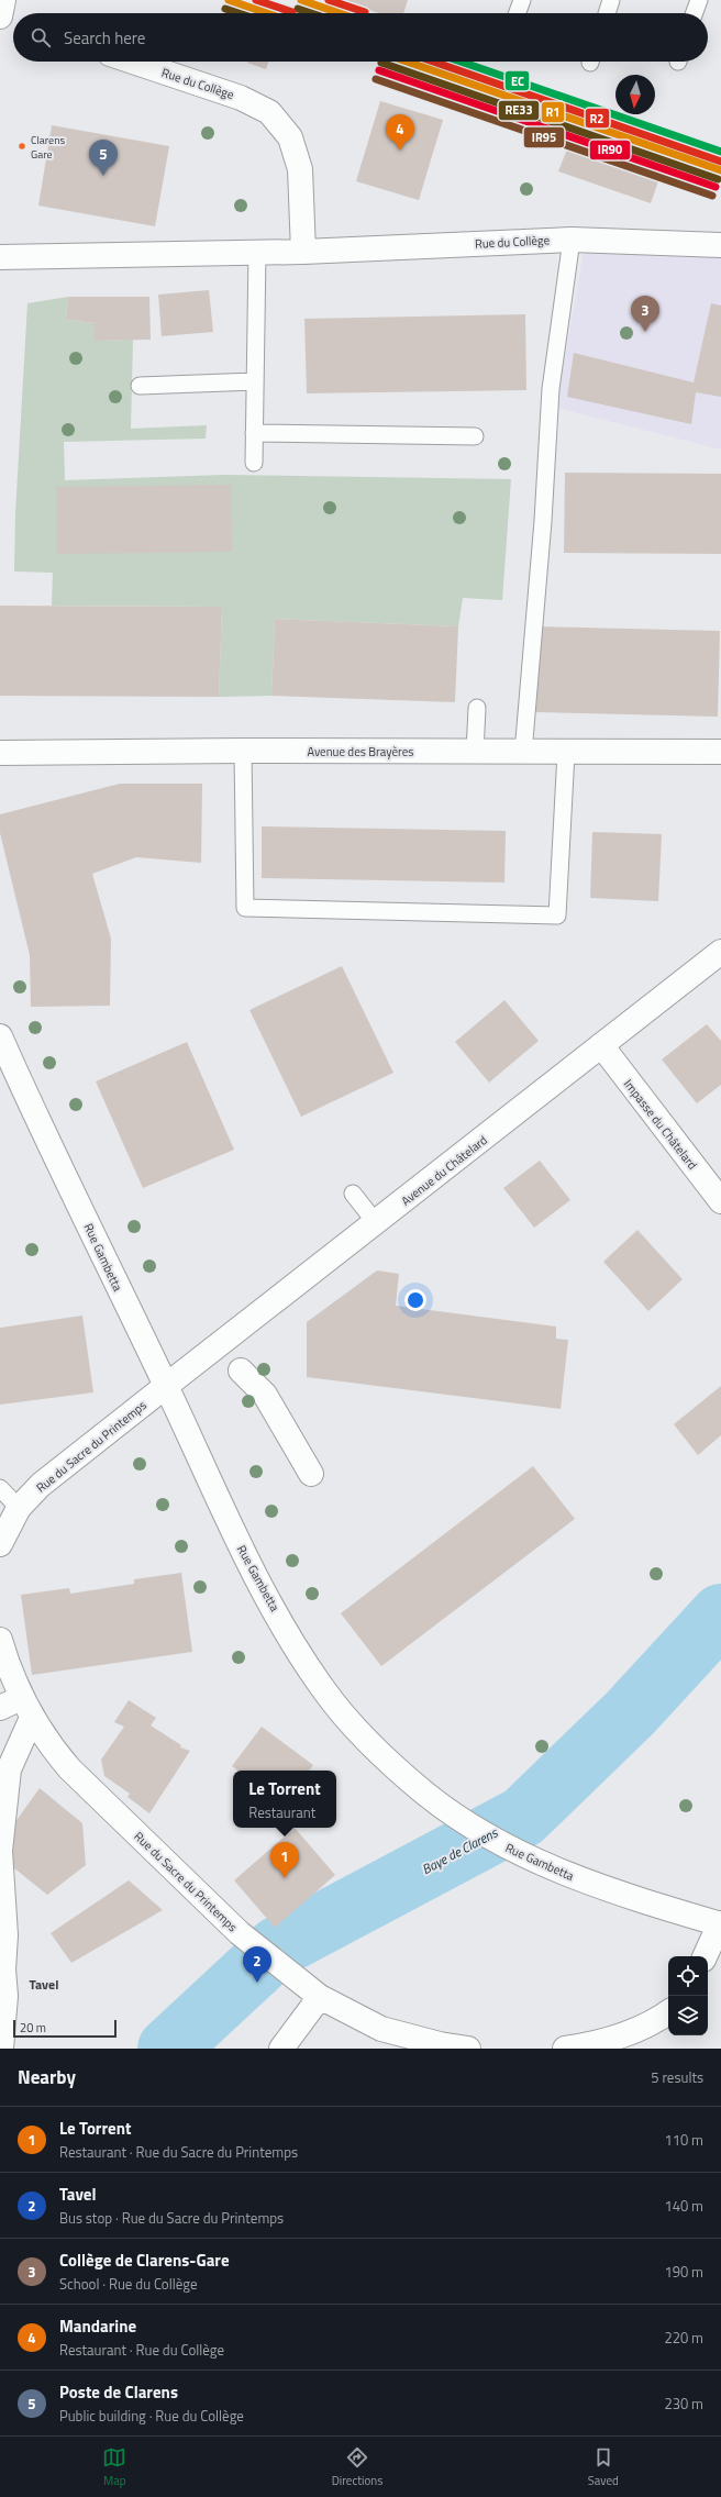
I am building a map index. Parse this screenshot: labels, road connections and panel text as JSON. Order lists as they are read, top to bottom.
{
  "streets": {
    "street": [
      "Rue du Collège",
      "Avenue des Brayères",
      "Impasse du Châtelard",
      "Avenue du Châtelard",
      "Rue Gambetta",
      "Rue du Sacre du Printemps"
    ]
  },
  "crossings": [
    ["Impasse du Châtelard", "Avenue du Châtelard"],
    ["Avenue du Châtelard", "Rue Gambetta"],
    ["Avenue du Châtelard", "Rue du Sacre du Printemps"],
    ["Rue Gambetta", "Rue du Sacre du Printemps"]
  ],
  "districts": ["Tavel"],
  "water": ["Baye de Clarens"],
  "places": ["Clarens Gare"],
  "lines": [
    "transit line R1",
    "transit line R2",
    "transit line RE33",
    "transit line EC",
    "transit line IR90",
    "transit line IR95"
  ],
  "scale_bar": "20 m",
  "north": "bottom",
  "page": {
    "search": "Search here",
    "pins": [
      "4",
      "5",
      "3",
      "1",
      "2"
    ],
    "popup": ["Le Torrent", "Restaurant"],
    "scale": "20 m",
    "heading": ["Nearby", "5 results"],
    "list": [
      {
        "mark": "1",
        "name": "Le Torrent",
        "note": "Restaurant · Rue du Sacre du Printemps",
        "value": "110 m"
      },
      {
        "mark": "2",
        "name": "Tavel",
        "note": "Bus stop · Rue du Sacre du Printemps",
        "value": "140 m"
      },
      {
        "mark": "3",
        "name": "Collège de Clarens-Gare",
        "note": "School · Rue du Collège",
        "value": "190 m"
      },
      {
        "mark": "4",
        "name": "Mandarine",
        "note": "Restaurant · Rue du Collège",
        "value": "220 m"
      },
      {
        "mark": "5",
        "name": "Poste de Clarens",
        "note": "Public building · Rue du Collège",
        "value": "230 m"
      }
    ],
    "nav": ["Map", "Directions", "Saved"]
  }
}
